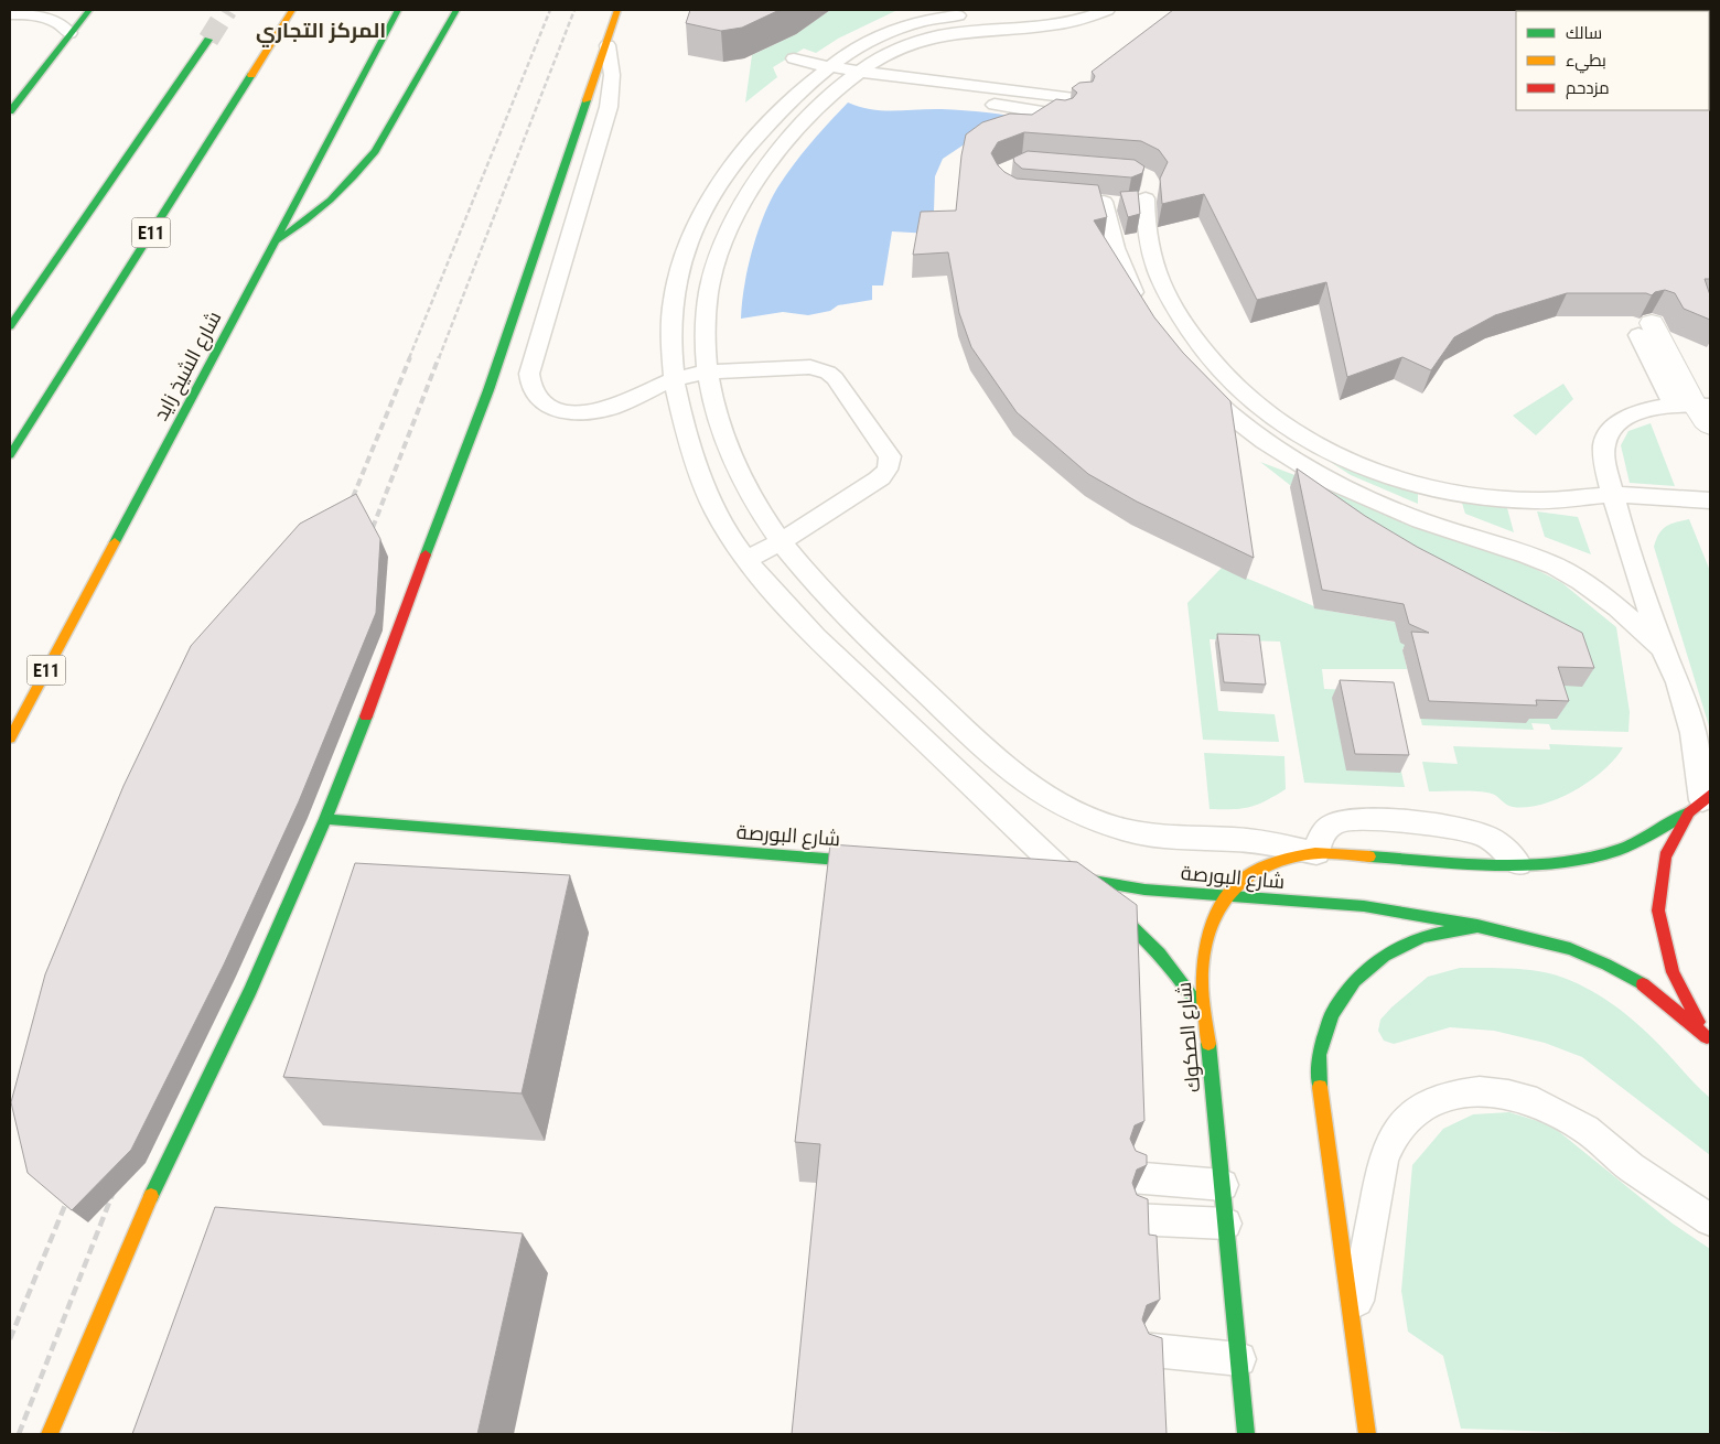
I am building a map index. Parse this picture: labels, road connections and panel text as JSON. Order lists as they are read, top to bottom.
{
  "streets": {
    "main road": [
      "E11",
      "شارع الشيخ زايد",
      "شارع البورصة",
      "شارع الصكوك"
    ]
  },
  "crossings": [
    ["شارع البورصة", "شارع الصكوك"]
  ],
  "districts": ["المركز التجاري"],
  "legend": ["سالك", "بطيء", "مزدحم"]
}
